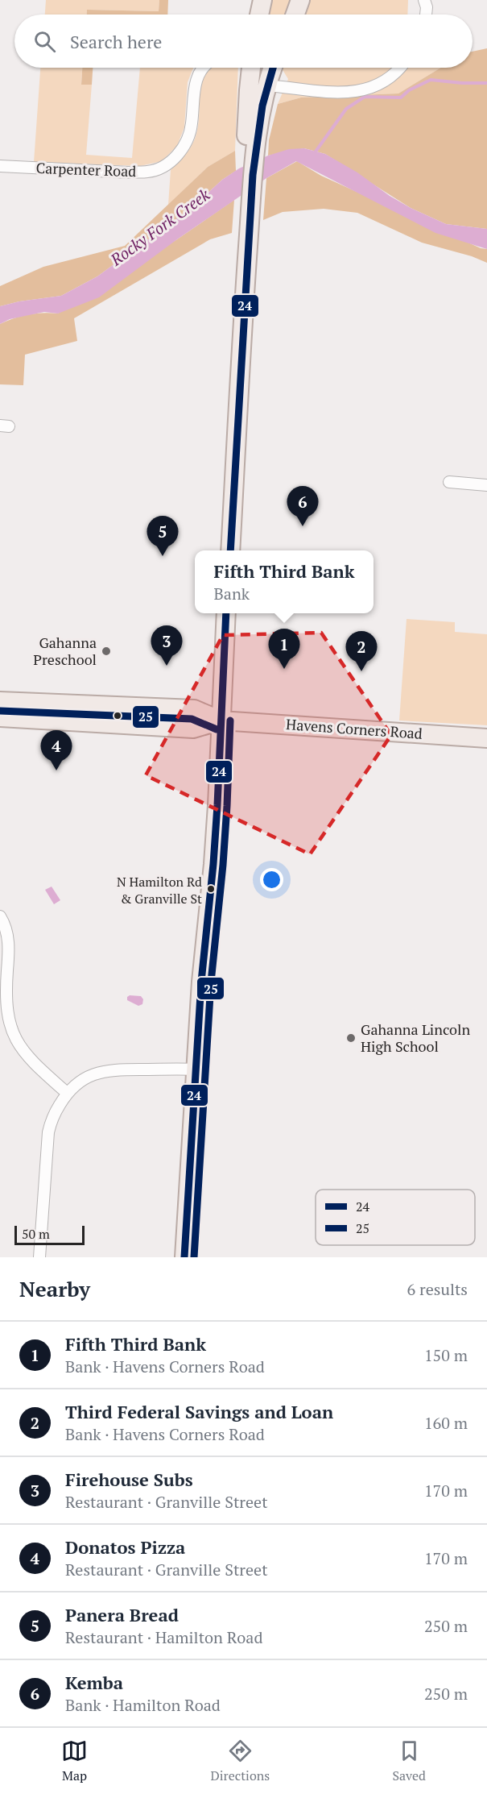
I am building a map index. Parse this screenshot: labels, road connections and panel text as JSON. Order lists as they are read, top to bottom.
{
  "streets": {
    "main road": ["Havens Corners Road"],
    "street": ["Carpenter Road"]
  },
  "water": ["Rocky Fork Creek"],
  "places": ["Gahanna Preschool", "N Hamilton Rd & Granville St", "Gahanna Lincoln High School"],
  "lines": ["transit line 24", "transit line 25"],
  "legend": ["24", "25"],
  "scale_bar": "50 m",
  "page": {
    "search": "Search here",
    "pins": [
      "6",
      "5",
      "3",
      "1",
      "2",
      "4"
    ],
    "popup": ["Fifth Third Bank", "Bank"],
    "scale": "50 m",
    "heading": ["Nearby", "6 results"],
    "list": [
      {
        "mark": "1",
        "name": "Fifth Third Bank",
        "note": "Bank · Havens Corners Road",
        "value": "150 m"
      },
      {
        "mark": "2",
        "name": "Third Federal Savings and Loan",
        "note": "Bank · Havens Corners Road",
        "value": "160 m"
      },
      {
        "mark": "3",
        "name": "Firehouse Subs",
        "note": "Restaurant · Granville Street",
        "value": "170 m"
      },
      {
        "mark": "4",
        "name": "Donatos Pizza",
        "note": "Restaurant · Granville Street",
        "value": "170 m"
      },
      {
        "mark": "5",
        "name": "Panera Bread",
        "note": "Restaurant · Hamilton Road",
        "value": "250 m"
      },
      {
        "mark": "6",
        "name": "Kemba",
        "note": "Bank · Hamilton Road",
        "value": "250 m"
      }
    ],
    "nav": ["Map", "Directions", "Saved"]
  }
}
